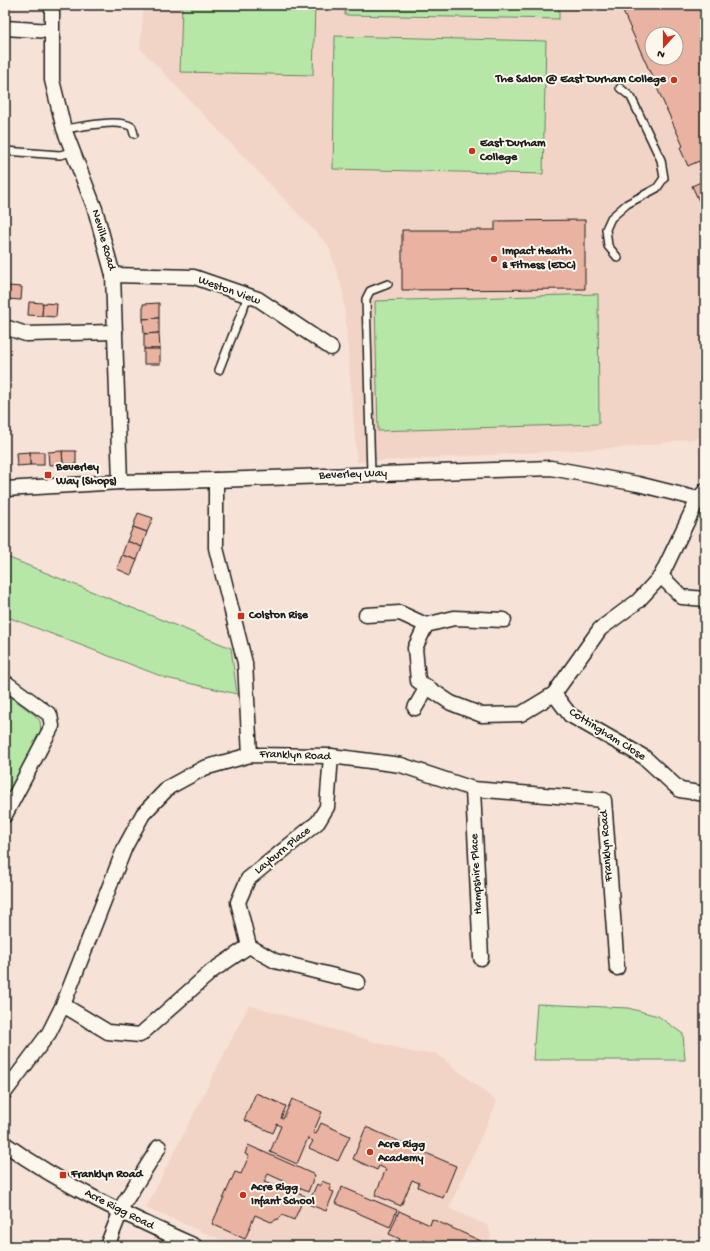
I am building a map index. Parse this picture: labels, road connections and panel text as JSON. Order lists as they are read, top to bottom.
{
  "streets": {
    "street": [
      "Neville Road",
      "Weston View",
      "Beverley Way",
      "Cottingham Close",
      "Franklyn Road",
      "Layburn Place",
      "Hampshire Place",
      "Acre Rigg Road"
    ]
  },
  "crossings": [
    ["Neville Road", "Weston View"],
    ["Neville Road", "Beverley Way"],
    ["Franklyn Road", "Layburn Place"],
    ["Franklyn Road", "Hampshire Place"]
  ],
  "places": {
    "other": [
      "The Salon @ East Durham College",
      "East Durham College",
      "Impact Health & Fitness (EDC)",
      "Acre Rigg Academy",
      "Acre Rigg Infant School"
    ],
    "transit": ["Beverley Way (Shops)", "Colston Rise", "Franklyn Road"]
  },
  "north": "bottom"
}
